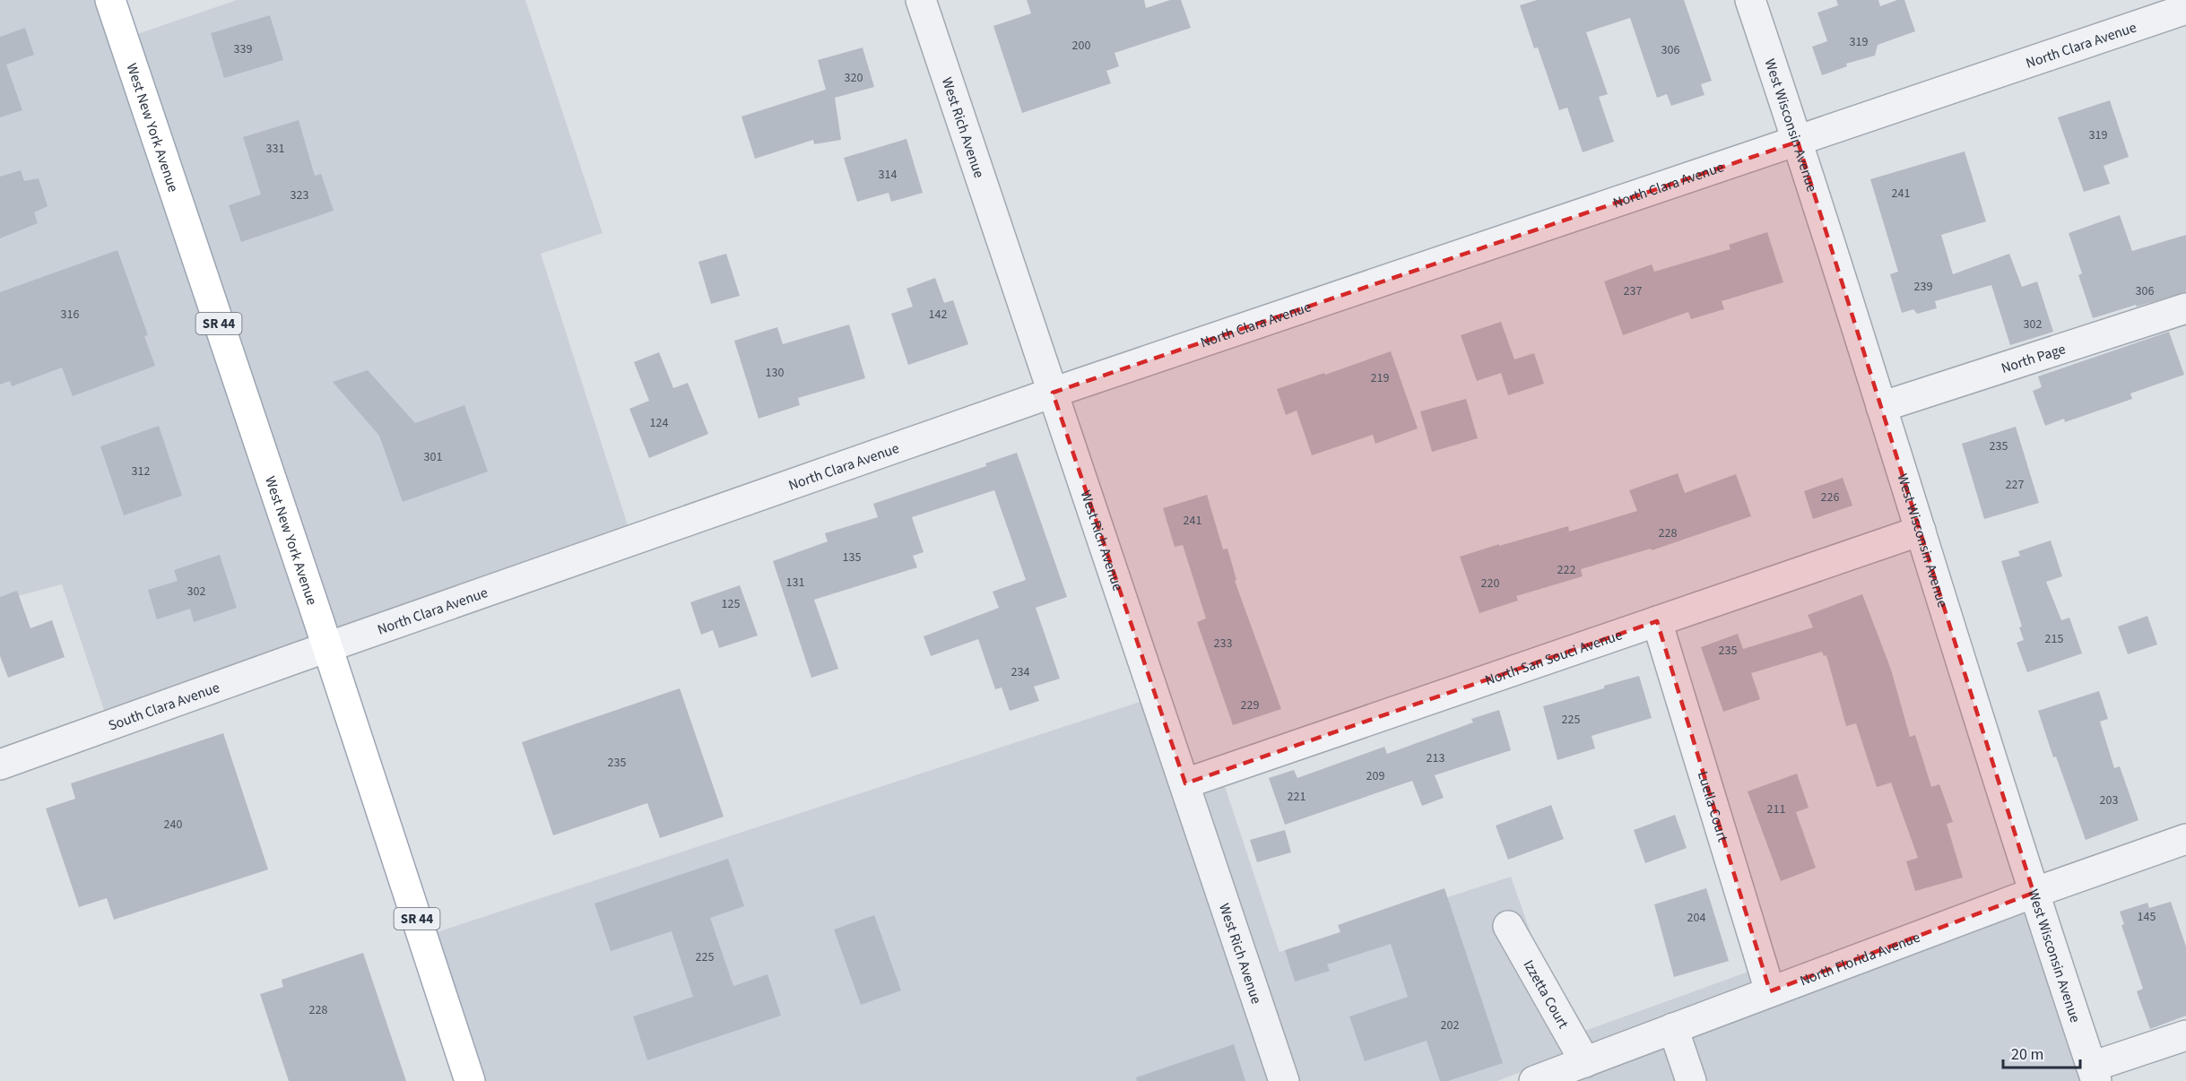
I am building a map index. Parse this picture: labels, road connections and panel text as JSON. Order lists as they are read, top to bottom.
{
  "streets": {
    "main road": ["West New York Avenue", "SR 44"],
    "street": [
      "North Clara Avenue",
      "West Wisconsin Avenue",
      "West Rich Avenue",
      "North Page",
      "North San Souci Avenue",
      "South Clara Avenue",
      "Luella Court",
      "North Florida Avenue",
      "Izzetta Court"
    ]
  },
  "crossings": [
    ["North Clara Avenue", "West Wisconsin Avenue"],
    ["North Clara Avenue", "West New York Avenue"],
    ["North Clara Avenue", "West Rich Avenue"],
    ["North Clara Avenue", "South Clara Avenue"],
    ["West Wisconsin Avenue", "North Page"],
    ["West Wisconsin Avenue", "North San Souci Avenue"],
    ["West Wisconsin Avenue", "North Florida Avenue"],
    ["West New York Avenue", "South Clara Avenue"],
    ["West Rich Avenue", "North San Souci Avenue"],
    ["North San Souci Avenue", "Luella Court"],
    ["Luella Court", "North Florida Avenue"],
    ["North Florida Avenue", "Izzetta Court"]
  ],
  "house_numbers": [
    "319",
    "200",
    "339",
    "306",
    "320",
    "319",
    "331",
    "314",
    "241",
    "323",
    "239",
    "237",
    "306",
    "316",
    "142",
    "302",
    "130",
    "219",
    "124",
    "235",
    "301",
    "312",
    "227",
    "226",
    "241",
    "228",
    "135",
    "222",
    "131",
    "220",
    "302",
    "125",
    "215",
    "233",
    "235",
    "234",
    "229",
    "225",
    "213",
    "235",
    "209",
    "221",
    "203",
    "211",
    "240",
    "145",
    "204",
    "225",
    "228",
    "202"
  ],
  "scale_bar": "20 m"
}
